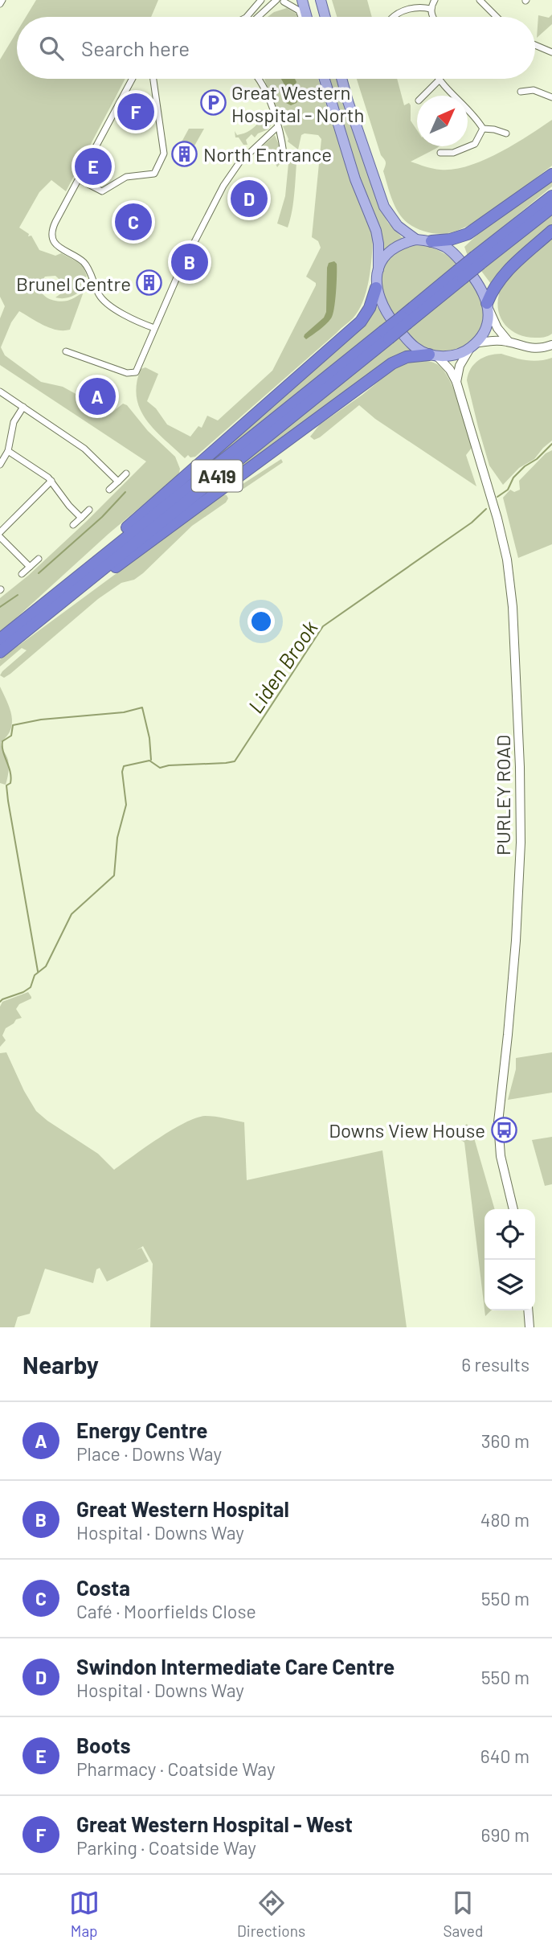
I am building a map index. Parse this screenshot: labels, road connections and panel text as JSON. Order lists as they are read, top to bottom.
{
  "streets": {
    "highway": ["A419"],
    "main road": ["PURLEY ROAD"]
  },
  "crossings": [
    ["A419", "PURLEY ROAD"]
  ],
  "water": ["Liden Brook"],
  "places": {
    "parking": ["Great Western Hospital - North"],
    "building": ["North Entrance", "Brunel Centre"],
    "bus stop": ["Downs View House"]
  },
  "north": "top right",
  "page": {
    "search": "Search here",
    "pins": [
      "F",
      "E",
      "D",
      "C",
      "B",
      "A"
    ],
    "heading": ["Nearby", "6 results"],
    "list": [
      {
        "mark": "A",
        "name": "Energy Centre",
        "note": "Place · Downs Way",
        "value": "360 m"
      },
      {
        "mark": "B",
        "name": "Great Western Hospital",
        "note": "Hospital · Downs Way",
        "value": "480 m"
      },
      {
        "mark": "C",
        "name": "Costa",
        "note": "Café · Moorfields Close",
        "value": "550 m"
      },
      {
        "mark": "D",
        "name": "Swindon Intermediate Care Centre",
        "note": "Hospital · Downs Way",
        "value": "550 m"
      },
      {
        "mark": "E",
        "name": "Boots",
        "note": "Pharmacy · Coatside Way",
        "value": "640 m"
      },
      {
        "mark": "F",
        "name": "Great Western Hospital - West",
        "note": "Parking · Coatside Way",
        "value": "690 m"
      }
    ],
    "nav": ["Map", "Directions", "Saved"]
  }
}
